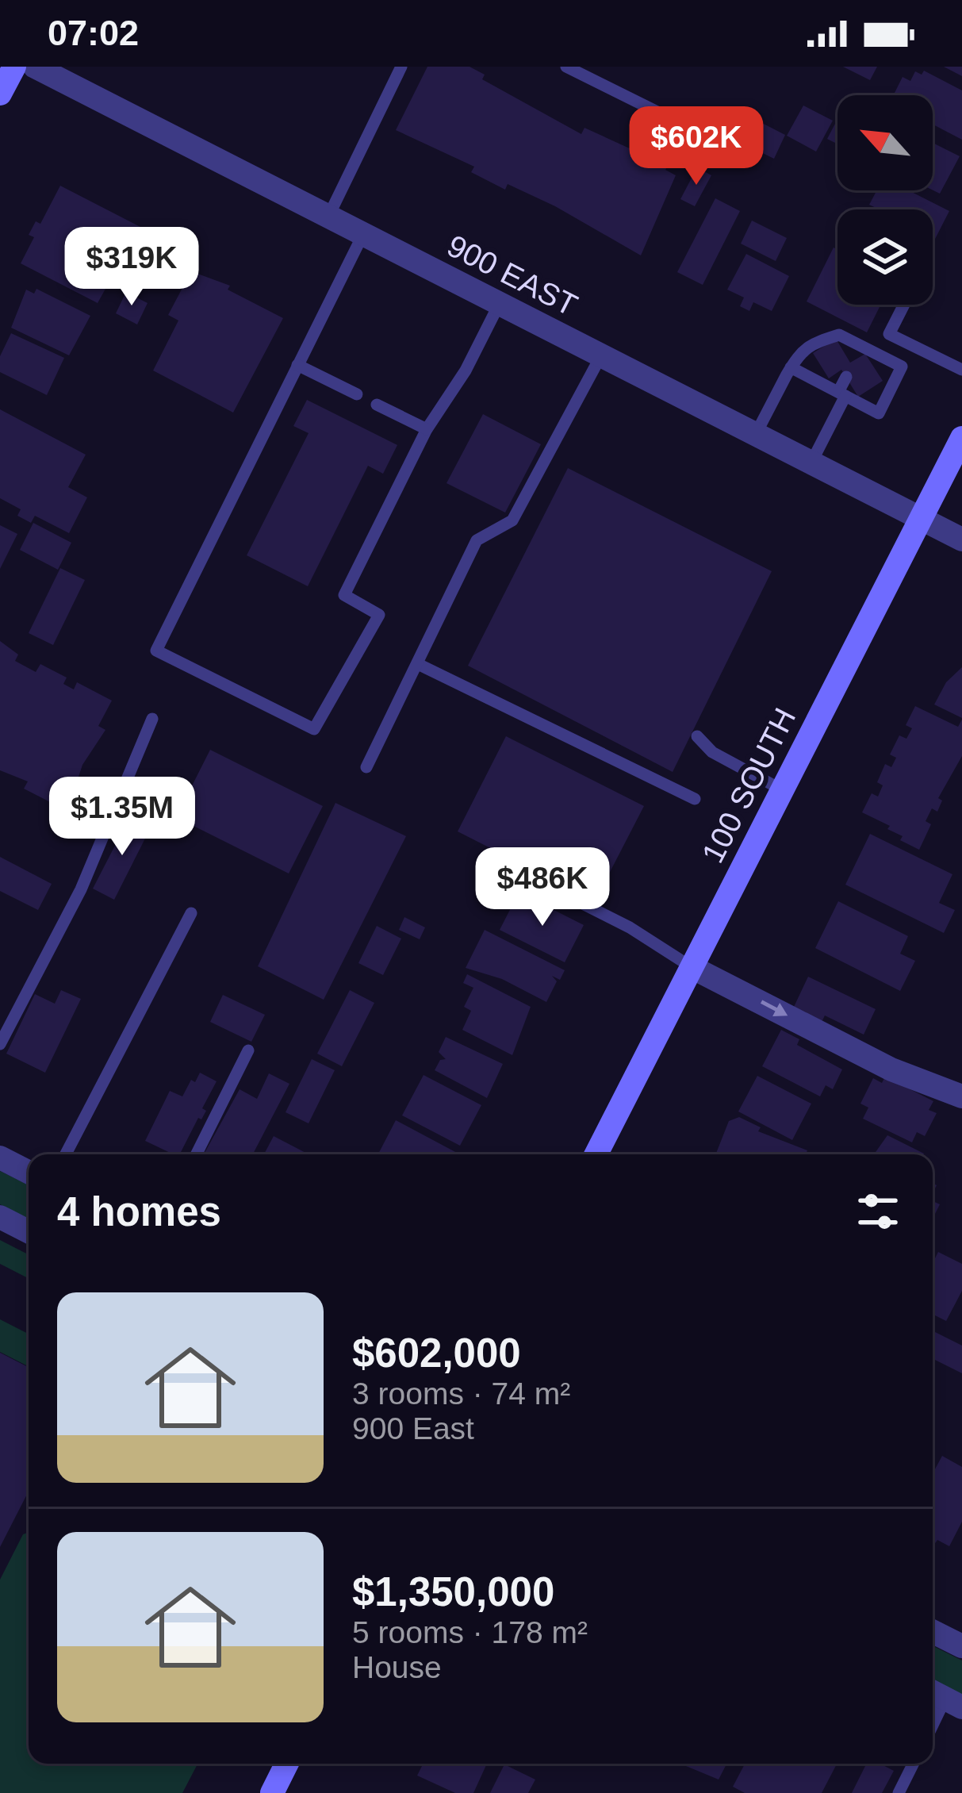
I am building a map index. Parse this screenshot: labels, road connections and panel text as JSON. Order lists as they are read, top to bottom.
{
  "streets": {
    "main road": ["100 SOUTH"],
    "street": ["900 EAST"]
  },
  "crossings": [
    ["900 EAST", "100 SOUTH"]
  ],
  "north": "top left",
  "page": {
    "status": "07:02",
    "price": [
      "$602K",
      "$319K",
      "$1.35M",
      "$486K"
    ],
    "heading": "4 homes",
    "list": [
      {
        "name": "$602,000",
        "note": "3 rooms · 74 m² · 900 East"
      },
      {
        "name": "$1,350,000",
        "note": "5 rooms · 178 m² · House"
      }
    ]
  }
}
